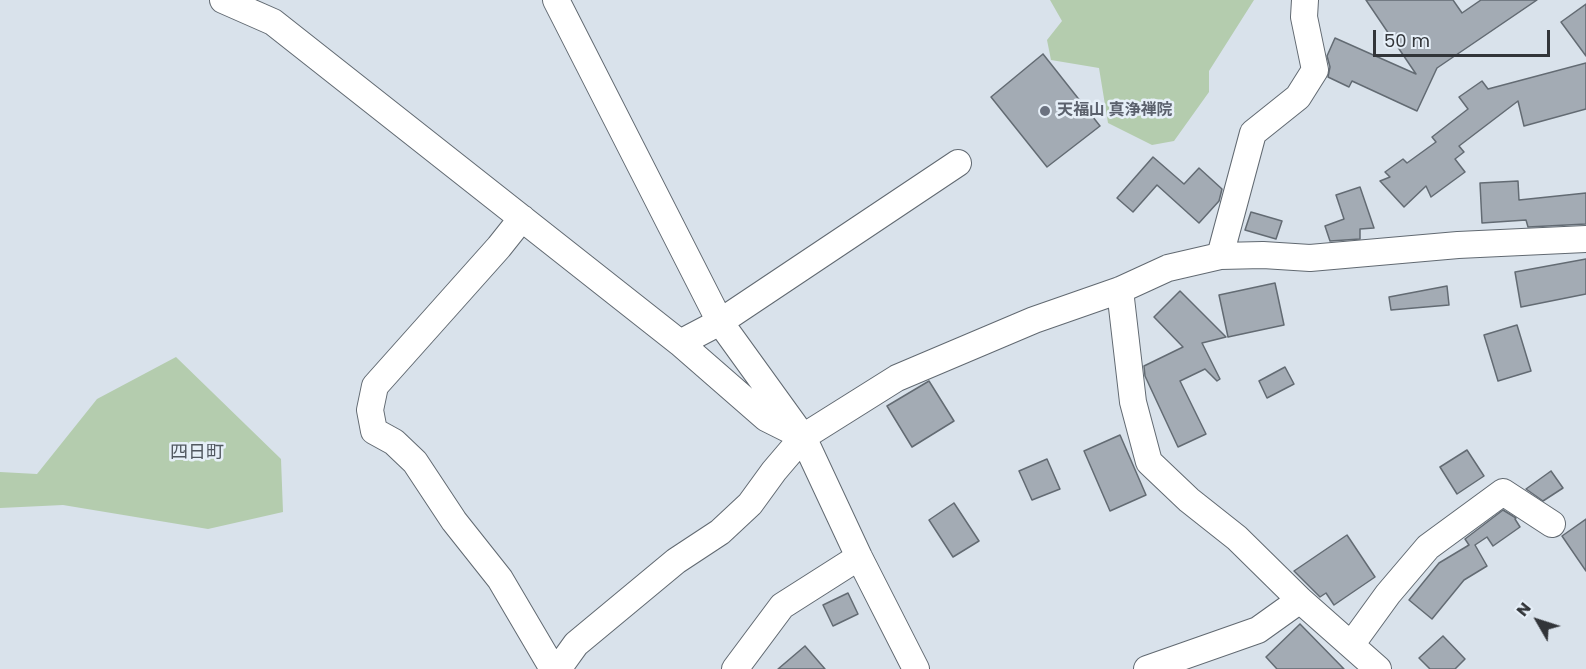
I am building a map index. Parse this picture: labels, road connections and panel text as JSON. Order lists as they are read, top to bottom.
{
  "districts": ["四日町"],
  "places": ["天福山 真浄禅院"],
  "scale_bar": "50 m",
  "north": "top left"
}
